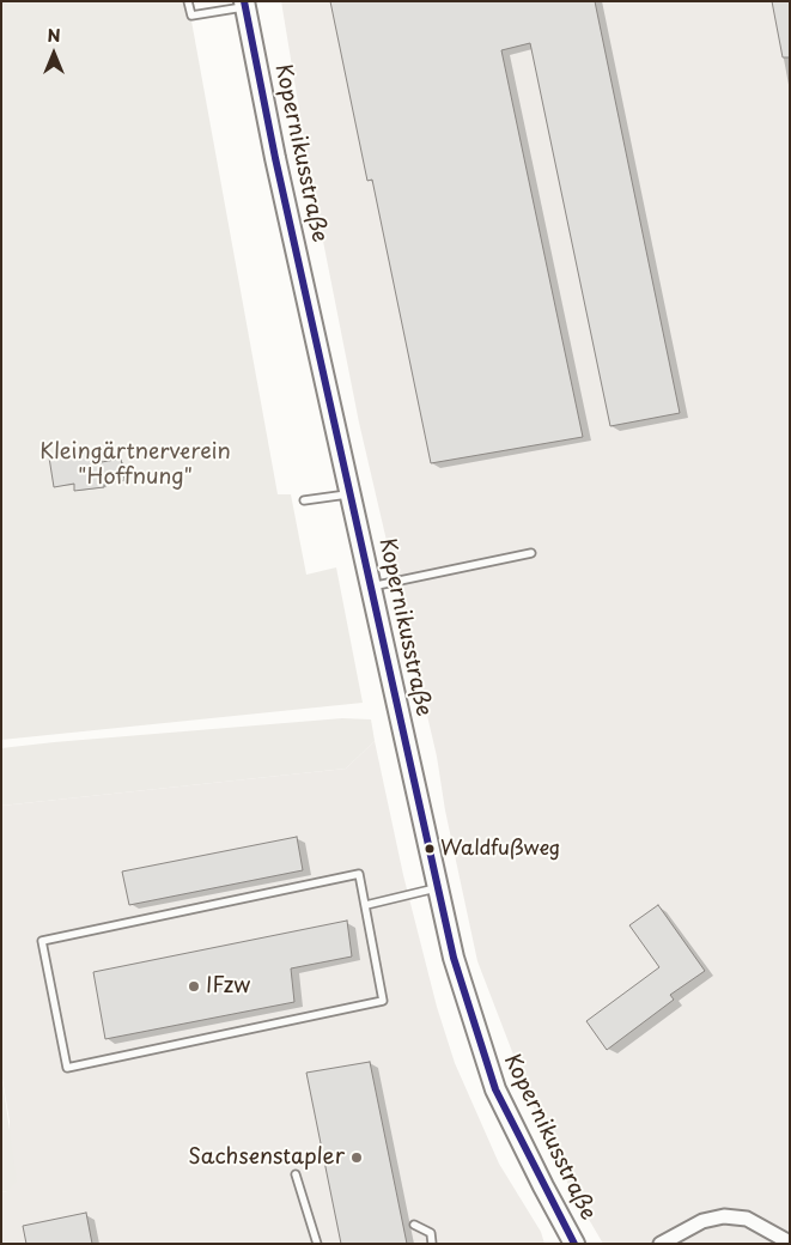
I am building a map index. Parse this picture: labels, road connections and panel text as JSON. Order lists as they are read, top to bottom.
{
  "streets": {
    "street": ["Kopernikusstraße"]
  },
  "parks": ["Kleingärtnerverein \"Hoffnung\""],
  "places": ["Waldfußweg", "IFzw", "Sachsenstapler"],
  "north": "top"
}
